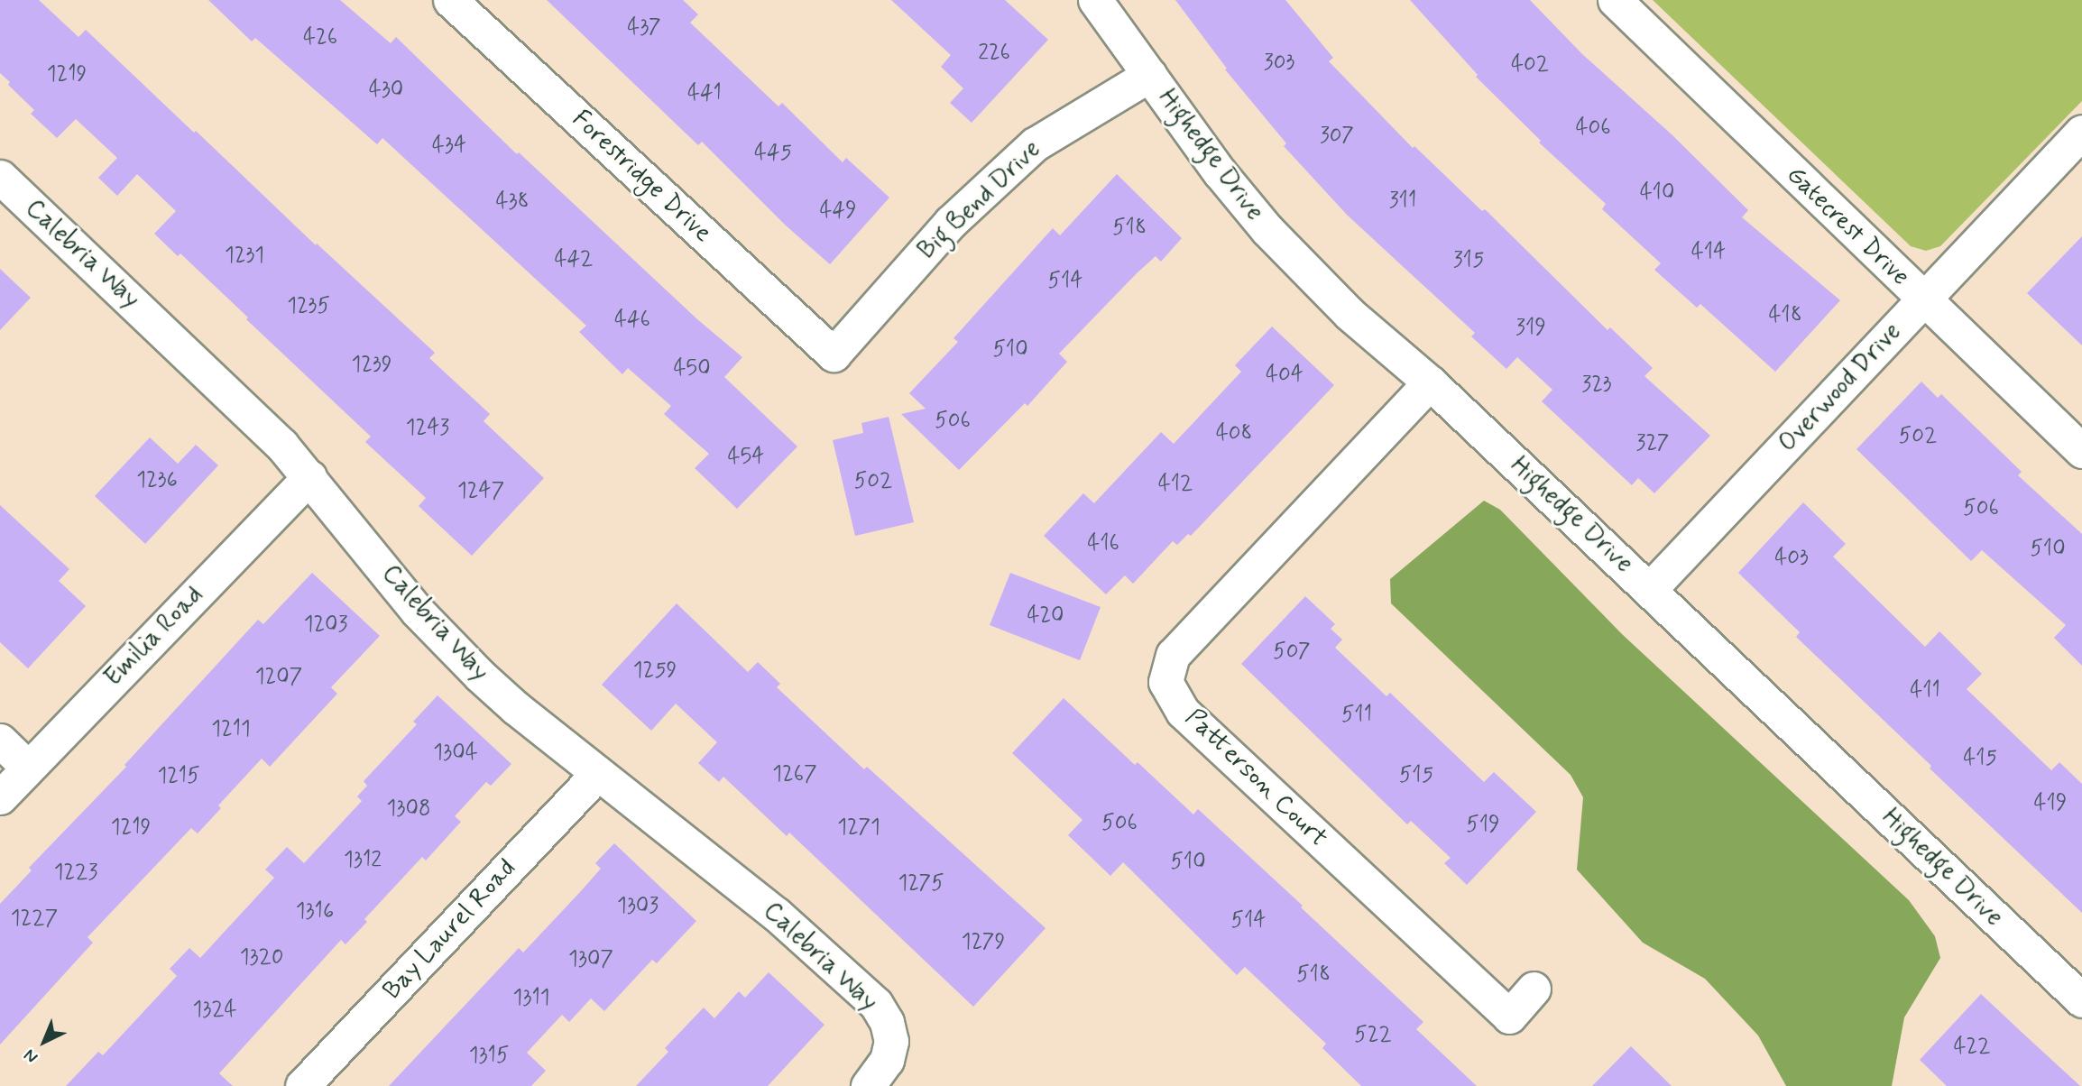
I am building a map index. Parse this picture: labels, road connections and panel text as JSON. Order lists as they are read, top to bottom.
{
  "streets": {
    "street": [
      "Highedge Drive",
      "Forestridge Drive",
      "Big Bend Drive",
      "Gatecrest Drive",
      "Calebria Way",
      "Overwood Drive",
      "Emilia Road",
      "Patterson Court",
      "Bay Laurel Road"
    ]
  },
  "crossings": [
    ["Highedge Drive", "Big Bend Drive"],
    ["Highedge Drive", "Overwood Drive"],
    ["Highedge Drive", "Patterson Court"],
    ["Forestridge Drive", "Big Bend Drive"],
    ["Gatecrest Drive", "Overwood Drive"],
    ["Calebria Way", "Emilia Road"],
    ["Calebria Way", "Bay Laurel Road"]
  ],
  "house_numbers": [
    "437",
    "426",
    "226",
    "303",
    "402",
    "1219",
    "430",
    "441",
    "406",
    "307",
    "434",
    "445",
    "410",
    "311",
    "438",
    "449",
    "518",
    "414",
    "1231",
    "442",
    "315",
    "514",
    "1235",
    "418",
    "446",
    "319",
    "510",
    "1239",
    "450",
    "404",
    "323",
    "506",
    "1243",
    "408",
    "502",
    "327",
    "454",
    "1236",
    "502",
    "412",
    "1247",
    "506",
    "416",
    "510",
    "403",
    "420",
    "1203",
    "507",
    "1259",
    "1207",
    "411",
    "511",
    "1211",
    "1304",
    "415",
    "1267",
    "515",
    "1215",
    "419",
    "1308",
    "506",
    "519",
    "1219",
    "1271",
    "1312",
    "510",
    "1223",
    "1275",
    "1303",
    "1316",
    "1227",
    "514",
    "1279",
    "1320",
    "1307",
    "518",
    "1311",
    "1324",
    "522",
    "422",
    "1315"
  ],
  "north": "bottom left"
}
